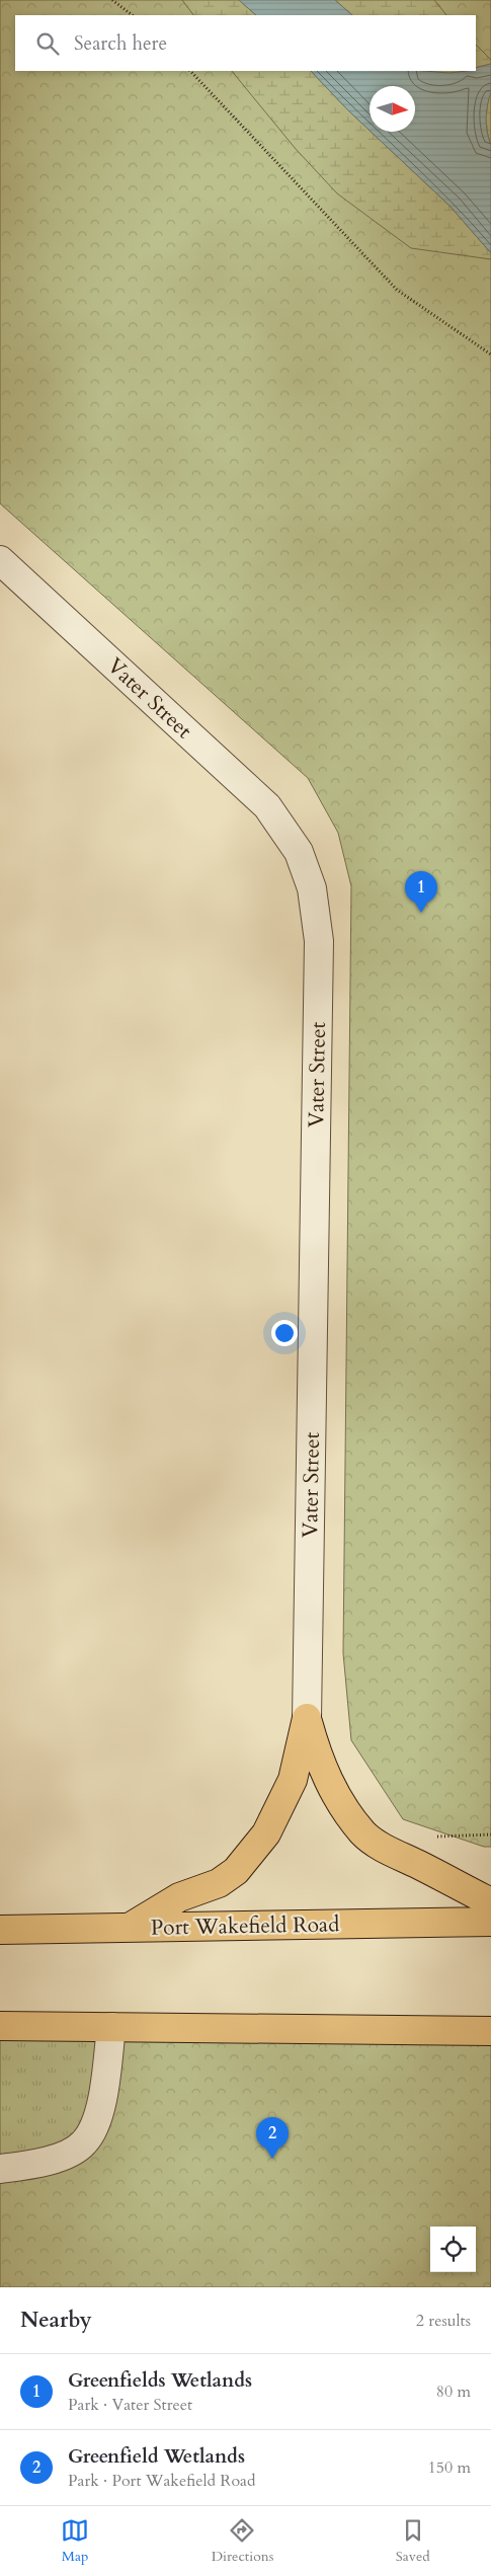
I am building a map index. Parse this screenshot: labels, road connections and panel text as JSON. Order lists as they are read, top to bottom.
{
  "streets": {
    "highway": ["Port Wakefield Road"],
    "street": ["Vater Street"]
  },
  "north": "right",
  "page": {
    "search": "Search here",
    "pins": ["1", "2"],
    "heading": ["Nearby", "2 results"],
    "list": [
      {
        "mark": "1",
        "name": "Greenfields Wetlands",
        "note": "Park · Vater Street",
        "value": "80 m"
      },
      {
        "mark": "2",
        "name": "Greenfield Wetlands",
        "note": "Park · Port Wakefield Road",
        "value": "150 m"
      }
    ],
    "nav": ["Map", "Directions", "Saved"]
  }
}
